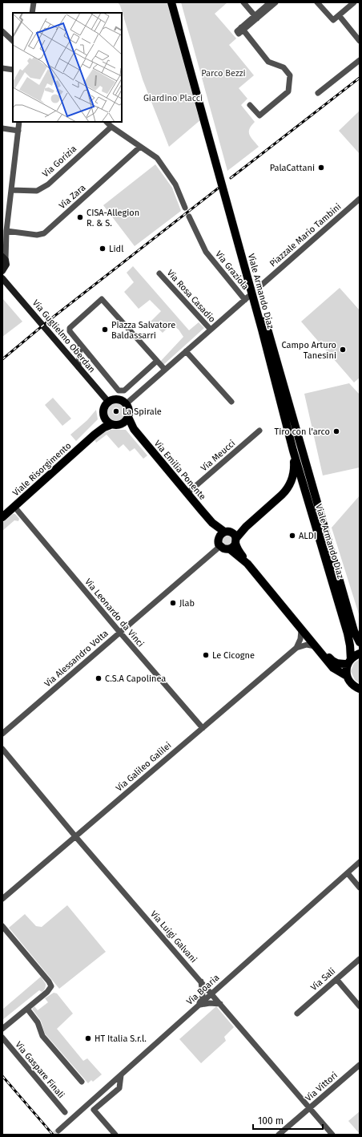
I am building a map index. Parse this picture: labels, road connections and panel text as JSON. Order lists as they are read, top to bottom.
{
  "streets": {
    "main road": [
      "Viale Armando Diaz",
      "Via Guglielmo Oberdan",
      "Viale Risorgimento",
      "Via Emilia Ponente"
    ],
    "street": [
      "Via Gorizia",
      "Via Zara",
      "Piazzale Mario Tambini",
      "Via Graziola",
      "Via Rosa Casadio",
      "Via Meucci",
      "Via Leonardo da Vinci",
      "Via Alessandro Volta",
      "Via Galileo Galilei",
      "Via Luigi Galvani",
      "Via Sali",
      "Via Boaria",
      "Via Gaspare Finali",
      "Via Vittori"
    ]
  },
  "crossings": [
    ["Via Graziola", "Via Rosa Casadio"],
    ["Via Graziola", "Via Guglielmo Oberdan"],
    ["Via Graziola", "Viale Risorgimento"],
    ["Via Graziola", "Via Emilia Ponente"],
    ["Via Guglielmo Oberdan", "Viale Risorgimento"],
    ["Via Guglielmo Oberdan", "Via Emilia Ponente"],
    ["Via Meucci", "Via Emilia Ponente"],
    ["Viale Risorgimento", "Via Emilia Ponente"],
    ["Viale Risorgimento", "Via Leonardo da Vinci"],
    ["Via Leonardo da Vinci", "Via Alessandro Volta"],
    ["Via Leonardo da Vinci", "Via Galileo Galilei"],
    ["Via Galileo Galilei", "Via Luigi Galvani"],
    ["Via Luigi Galvani", "Via Boaria"],
    ["Via Luigi Galvani", "Via Vittori"]
  ],
  "parks": ["Parco Bezzi", "Giardino Placci"],
  "places": [
    "PalaCattani",
    "CISA-Allegion R. & S.",
    "Lidl",
    "Piazza Salvatore Baldassarri",
    "Campo Arturo Tanesini",
    "La Spirale",
    "Tiro con l'arco",
    "ALDI",
    "Jlab",
    "Le Cicogne",
    "C.S.A Capolinea",
    "HT Italia S.r.l."
  ],
  "scale_bar": "100 m"
}
